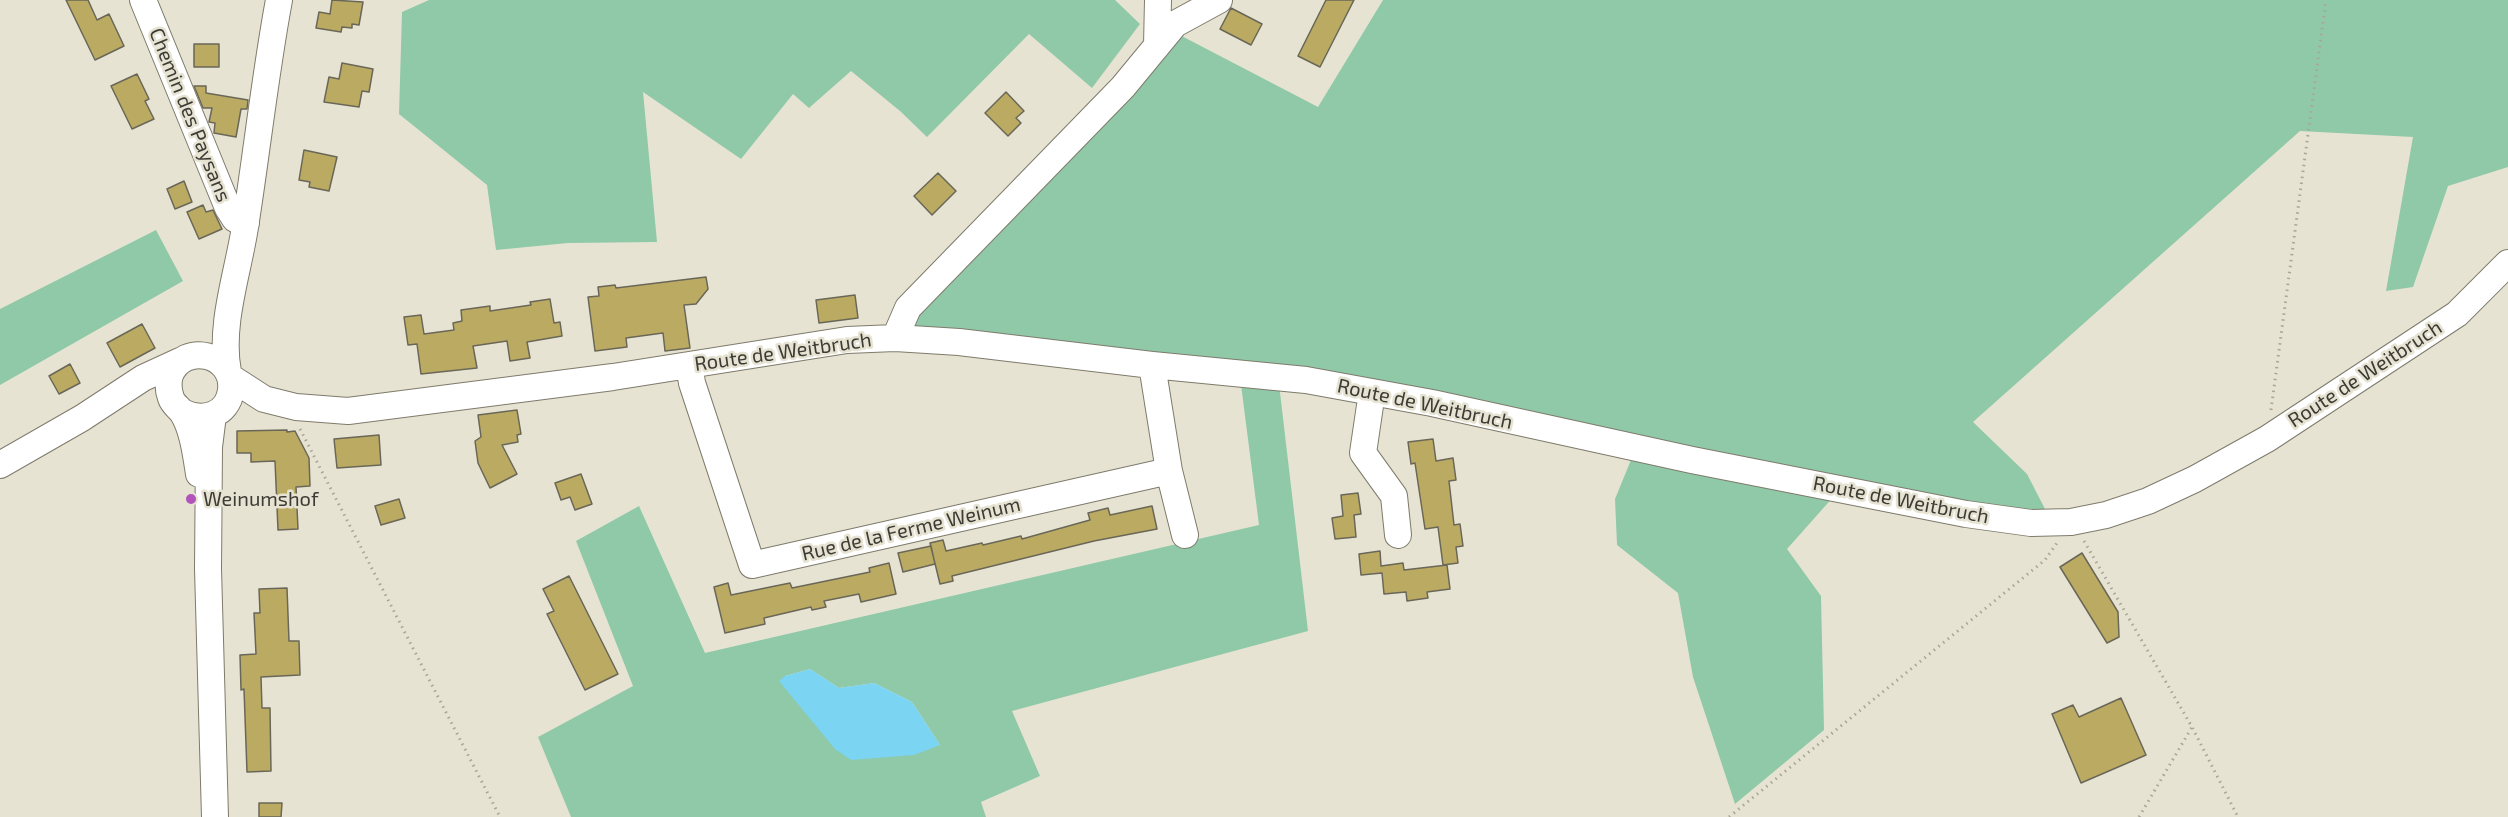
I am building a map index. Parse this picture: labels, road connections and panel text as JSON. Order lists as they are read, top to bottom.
{
  "streets": {
    "street": ["Chemin des Paysans", "Route de Weitbruch", "Rue de la Ferme Weinum"]
  },
  "crossings": [
    ["Chemin des Paysans", "Route de Weitbruch"],
    ["Route de Weitbruch", "Rue de la Ferme Weinum"]
  ],
  "places": ["Weinumshof"]
}
